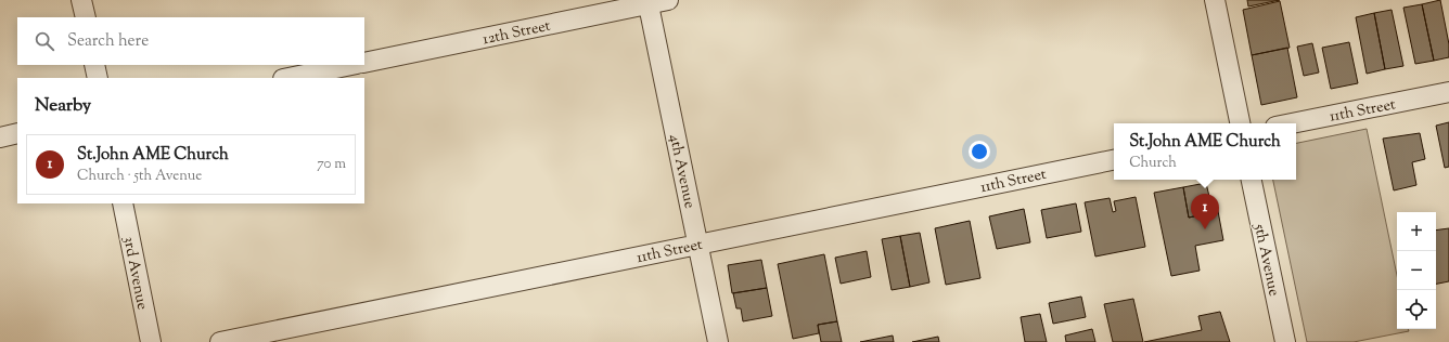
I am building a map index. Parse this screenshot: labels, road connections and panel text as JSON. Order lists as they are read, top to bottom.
{
  "streets": {
    "street": [
      "12th Street",
      "11th Street",
      "4th Avenue",
      "5th Avenue",
      "3rd Avenue"
    ]
  },
  "crossings": [
    ["12th Street", "4th Avenue"],
    ["11th Street", "4th Avenue"]
  ],
  "page": {
    "search": "Search here",
    "heading": "Nearby",
    "popup": ["St.John AME Church", "Church"],
    "list": [
      {
        "mark": "1",
        "name": "St.John AME Church",
        "note": "Church · 5th Avenue",
        "value": "70 m"
      }
    ],
    "pins": "1",
    "map_buttons": ["+", "−"]
  }
}
